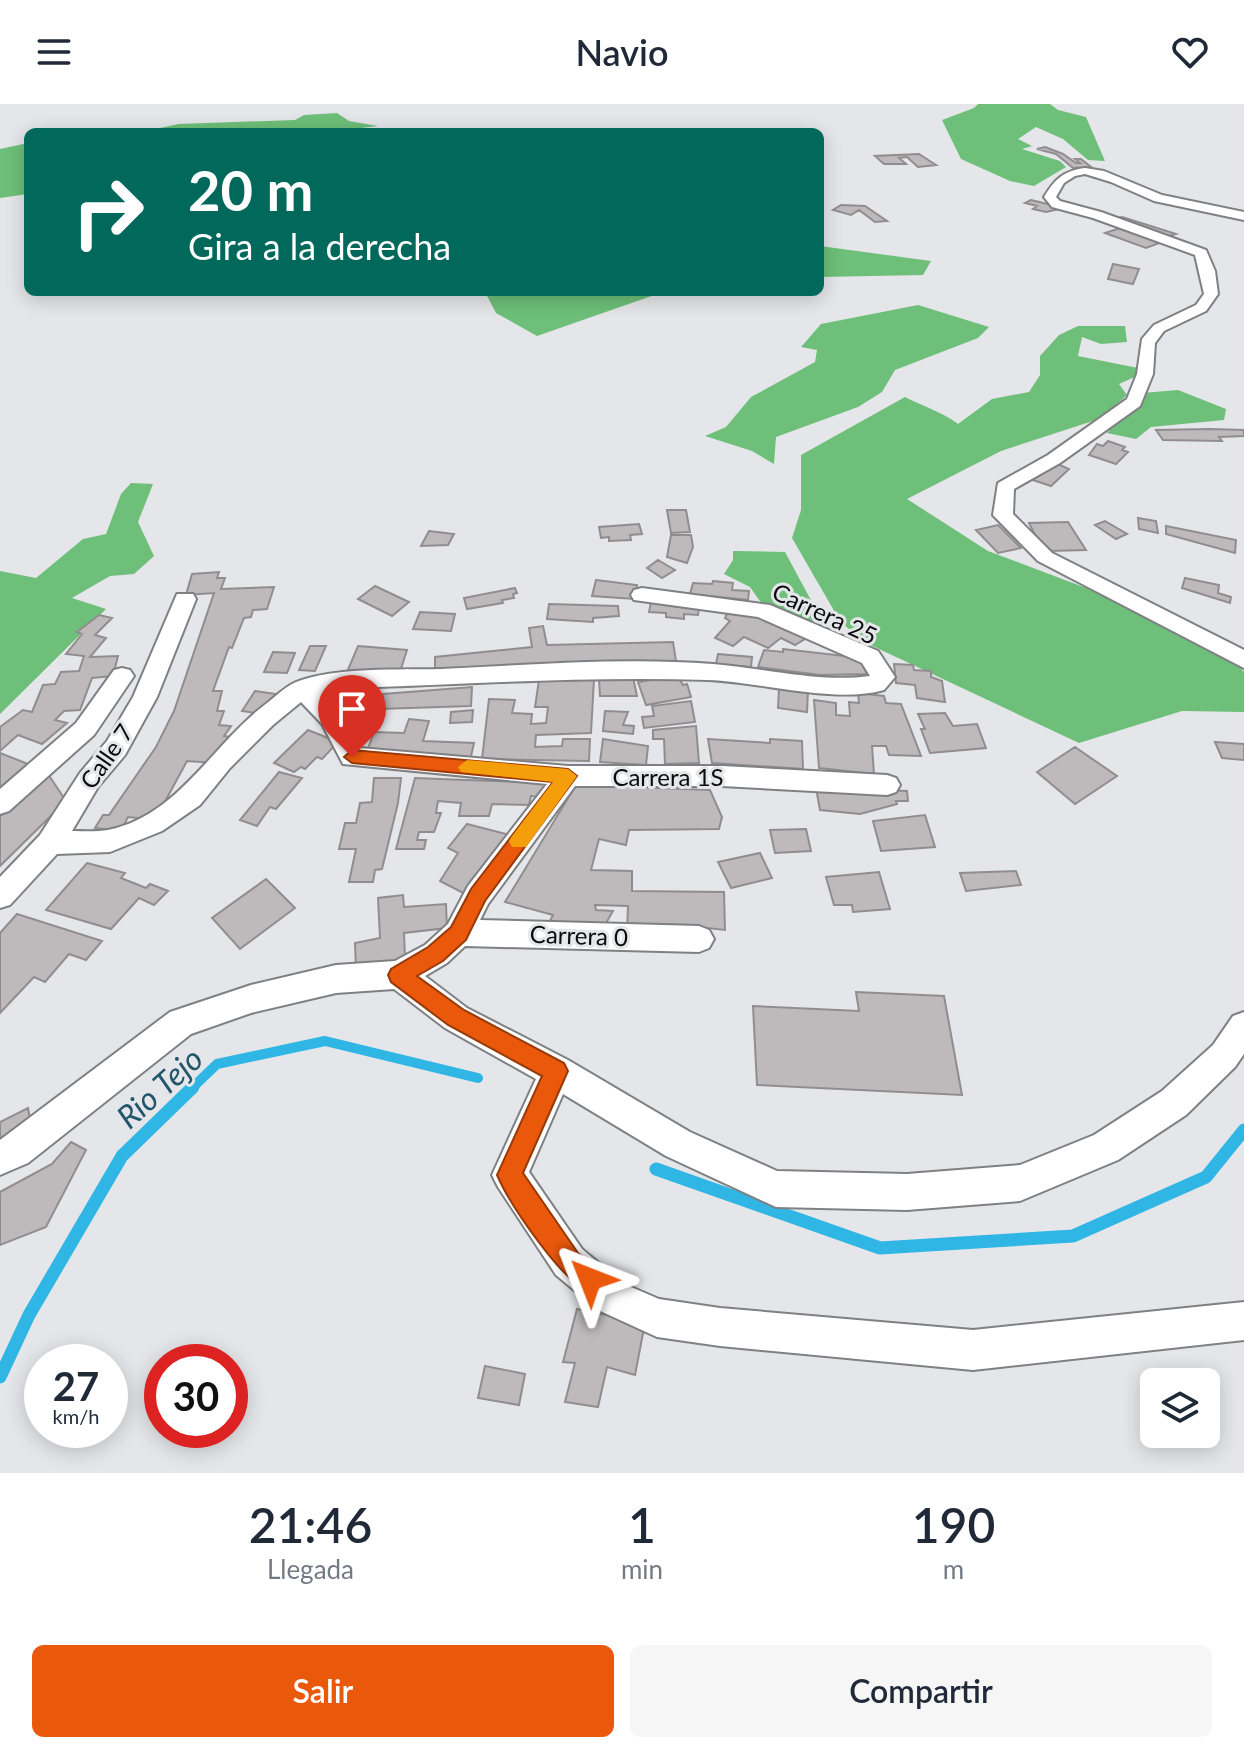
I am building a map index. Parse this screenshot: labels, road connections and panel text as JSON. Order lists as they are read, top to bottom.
{
  "streets": {
    "street": [
      "Carrera 25",
      "Calle 7",
      "Carrera 1S",
      "Carrera 0"
    ]
  },
  "crossings": [
    ["Carrera 25", "Carrera 1S"]
  ],
  "water": ["Rio Tejo"],
  "page": {
    "header": "Navio",
    "turn": ["20 m", "Gira a la derecha"],
    "speed": "27 km/h",
    "limit": "30",
    "eta": [
      "21:46",
      "Llegada",
      "1",
      "min",
      "190",
      "m"
    ],
    "buttons": ["Salir", "Compartir"]
  }
}
